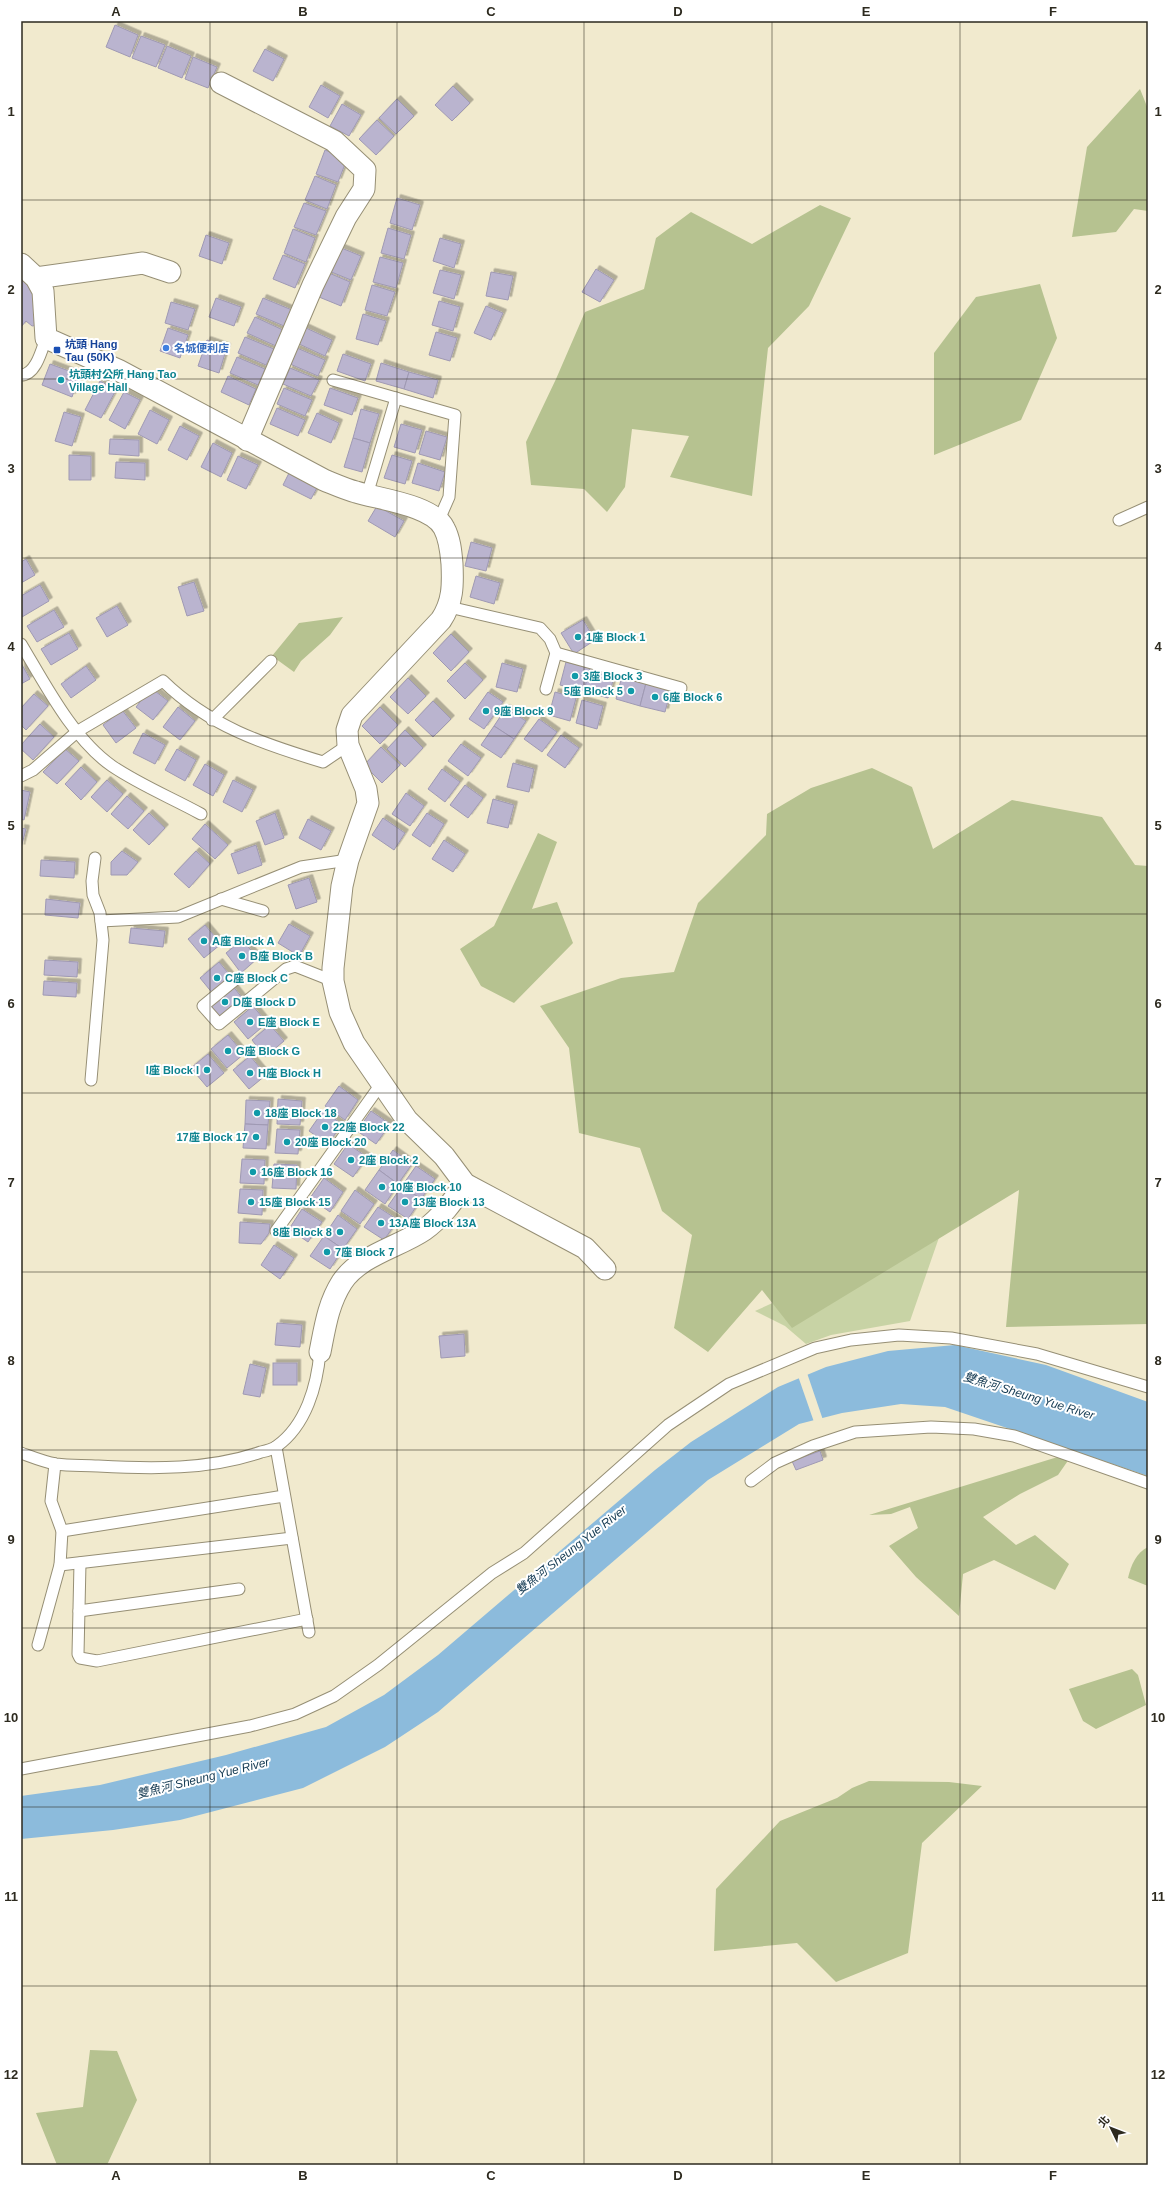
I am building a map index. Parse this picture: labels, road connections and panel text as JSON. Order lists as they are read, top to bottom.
{
  "water": ["雙魚河 Sheung Yue River"],
  "places": {
    "other": [
      "名城便利店",
      "坑頭村公所 Hang Tao Village Hall",
      "1座 Block 1",
      "3座 Block 3",
      "5座 Block 5",
      "6座 Block 6",
      "9座 Block 9",
      "A座 Block A",
      "B座 Block B",
      "C座 Block C",
      "D座 Block D",
      "E座 Block E",
      "G座 Block G",
      "I座 Block I",
      "H座 Block H",
      "18座 Block 18",
      "22座 Block 22",
      "17座 Block 17",
      "20座 Block 20",
      "2座 Block 2",
      "16座 Block 16",
      "10座 Block 10",
      "15座 Block 15",
      "13座 Block 13",
      "13A座 Block 13A",
      "8座 Block 8",
      "7座 Block 7"
    ],
    "transit": ["坑頭 Hang Tau (50K)"]
  },
  "north": "top left",
  "grid": {
    "columns": [
      "A",
      "B",
      "C",
      "D",
      "E",
      "F"
    ],
    "rows": [
      "1",
      "2",
      "3",
      "4",
      "5",
      "6",
      "7",
      "8",
      "9",
      "10",
      "11",
      "12"
    ]
  }
}
